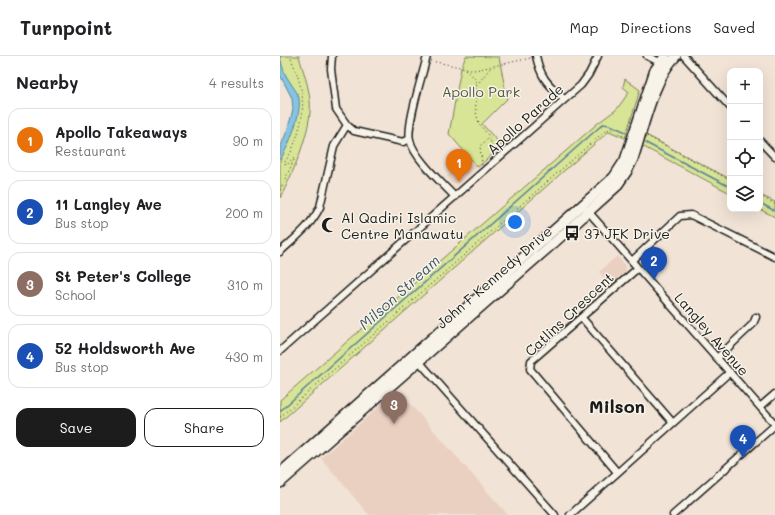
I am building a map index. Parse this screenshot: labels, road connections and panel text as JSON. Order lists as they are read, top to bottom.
{
  "streets": {
    "main road": ["John F Kennedy Drive"],
    "street": ["Apollo Parade", "Catlins Crescent", "Langley Avenue"]
  },
  "crossings": [
    ["John F Kennedy Drive", "Langley Avenue"],
    ["Catlins Crescent", "Langley Avenue"]
  ],
  "districts": ["Milson"],
  "water": ["Milson Stream"],
  "parks": ["Apollo Park"],
  "places": {
    "mosque": ["Al Qadiri Islamic Centre Manawatu"],
    "bus stop": ["37 JFK Drive"]
  },
  "page": {
    "header": "Turnpoint",
    "nav": ["Map", "Directions", "Saved"],
    "heading": ["Nearby", "4 results"],
    "map_buttons": ["+", "−"],
    "list": [
      {
        "mark": "1",
        "name": "Apollo Takeaways",
        "note": "Restaurant",
        "value": "90 m"
      },
      {
        "mark": "2",
        "name": "11 Langley Ave",
        "note": "Bus stop",
        "value": "200 m"
      },
      {
        "mark": "3",
        "name": "St Peter's College",
        "note": "School",
        "value": "310 m"
      },
      {
        "mark": "4",
        "name": "52 Holdsworth Ave",
        "note": "Bus stop",
        "value": "430 m"
      }
    ],
    "pins": [
      "1",
      "2",
      "3",
      "4"
    ],
    "buttons": ["Save", "Share"]
  }
}
